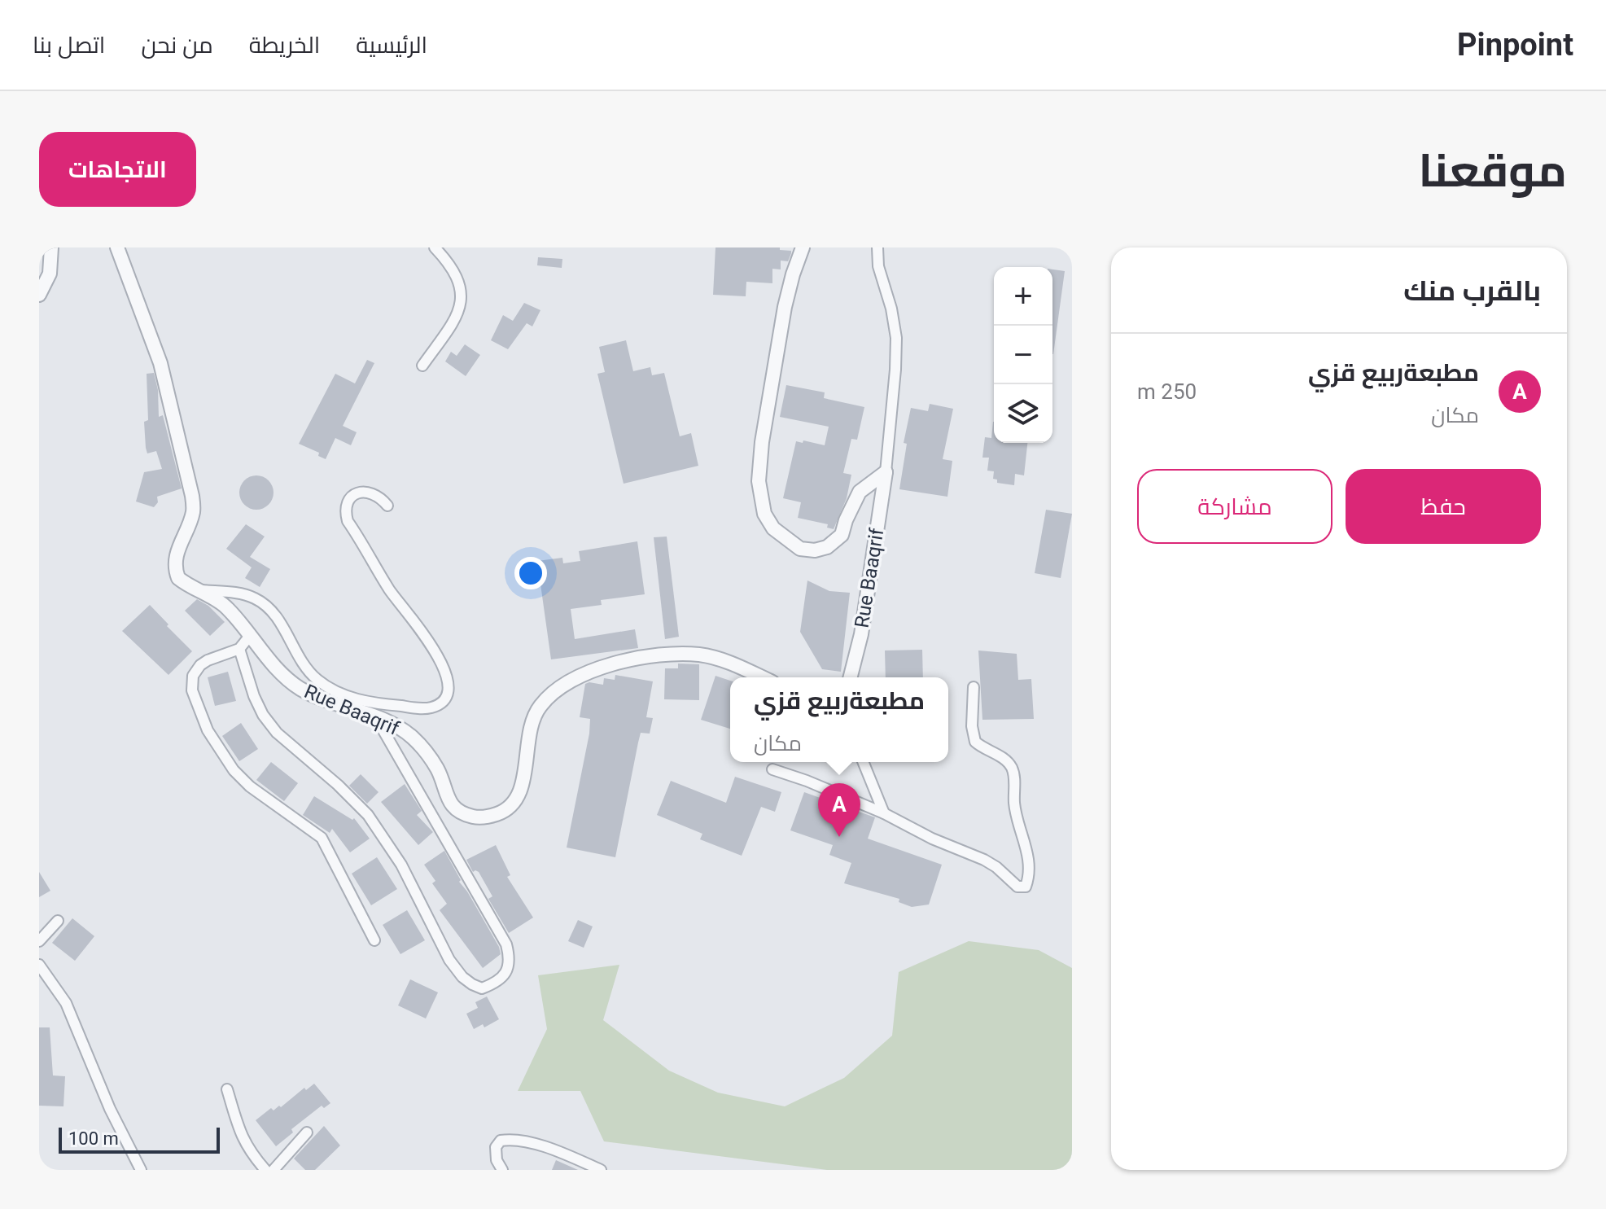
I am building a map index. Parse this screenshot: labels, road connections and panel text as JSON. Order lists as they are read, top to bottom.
{
  "streets": {
    "street": ["Rue Baaqrif"]
  },
  "scale_bar": "100 m",
  "page": {
    "header": "Pinpoint",
    "nav": [
      "الرئيسية",
      "الخريطة",
      "من نحن",
      "اتصل بنا"
    ],
    "title": "موقعنا",
    "buttons": [
      "الاتجاهات",
      ["حفظ", "مشاركة"]
    ],
    "heading": "بالقرب منك",
    "map_buttons": ["+", "−"],
    "list": [
      {
        "mark": "A",
        "name": "مطبعةربيع قزي",
        "note": "مكان",
        "value": "250 m"
      }
    ],
    "popup": ["مطبعةربيع قزي", "مكان"],
    "pins": "A",
    "scale": "100 m"
  }
}
